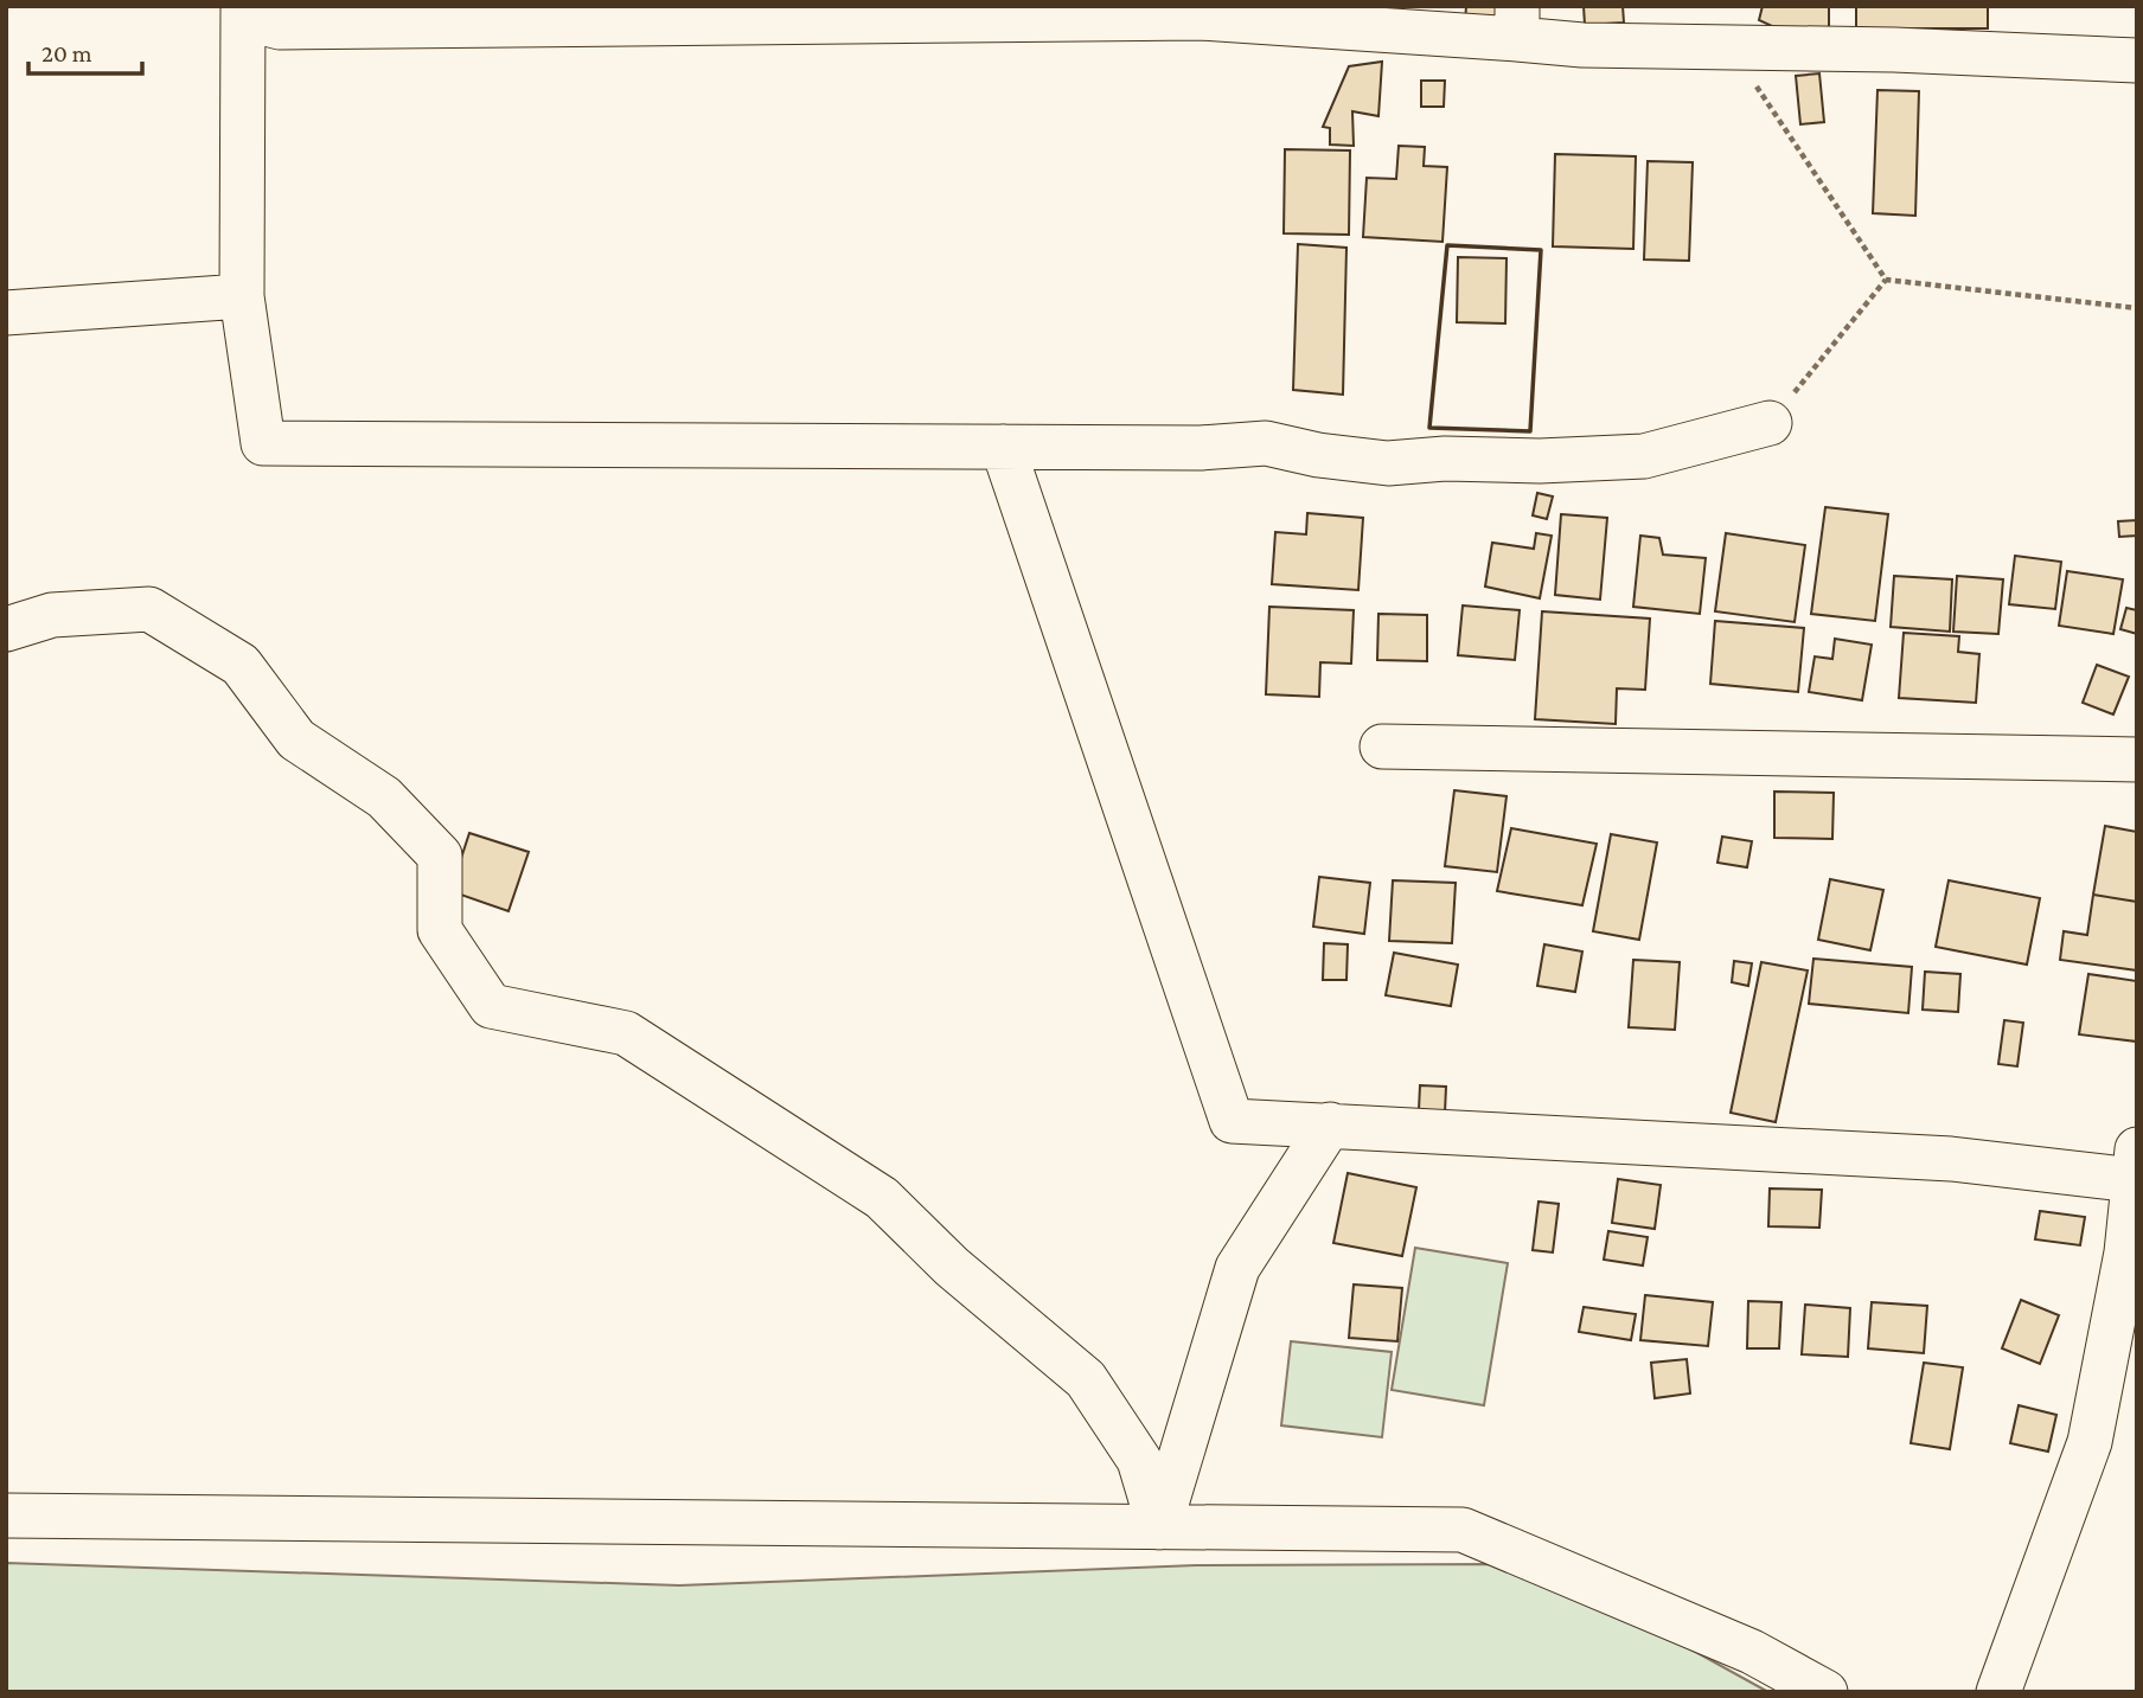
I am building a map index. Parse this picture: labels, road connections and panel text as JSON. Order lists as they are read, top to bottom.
{
  "scale_bar": "20 m"
}
